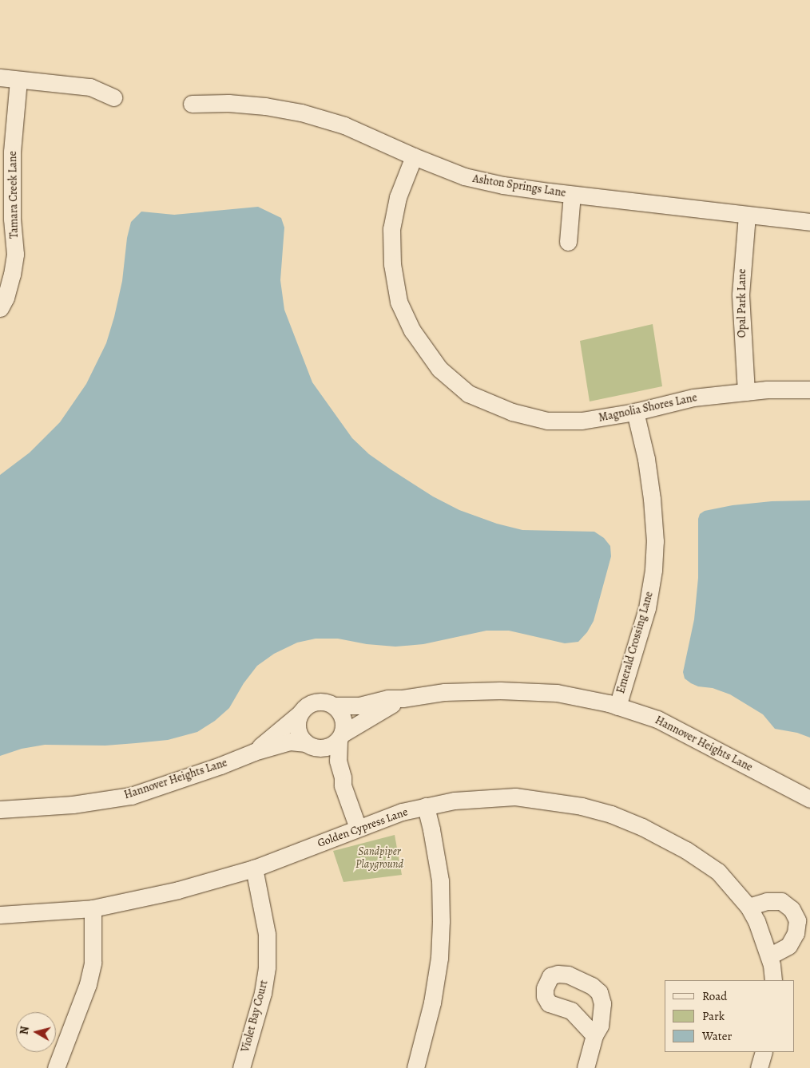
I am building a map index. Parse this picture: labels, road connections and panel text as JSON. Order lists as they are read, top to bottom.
{
  "streets": {
    "street": [
      "Ashton Springs Lane",
      "Tamara Creek Lane",
      "Opal Park Lane",
      "Magnolia Shores Lane",
      "Emerald Crossing Lane",
      "Hannover Heights Lane",
      "Golden Cypress Lane",
      "Violet Bay Court"
    ]
  },
  "crossings": [
    ["Ashton Springs Lane", "Opal Park Lane"],
    ["Ashton Springs Lane", "Magnolia Shores Lane"],
    ["Opal Park Lane", "Magnolia Shores Lane"],
    ["Magnolia Shores Lane", "Emerald Crossing Lane"],
    ["Emerald Crossing Lane", "Hannover Heights Lane"],
    ["Golden Cypress Lane", "Violet Bay Court"]
  ],
  "parks": ["Sandpiper Playground"],
  "legend": ["Road", "Park", "Water"],
  "north": "left"
}
